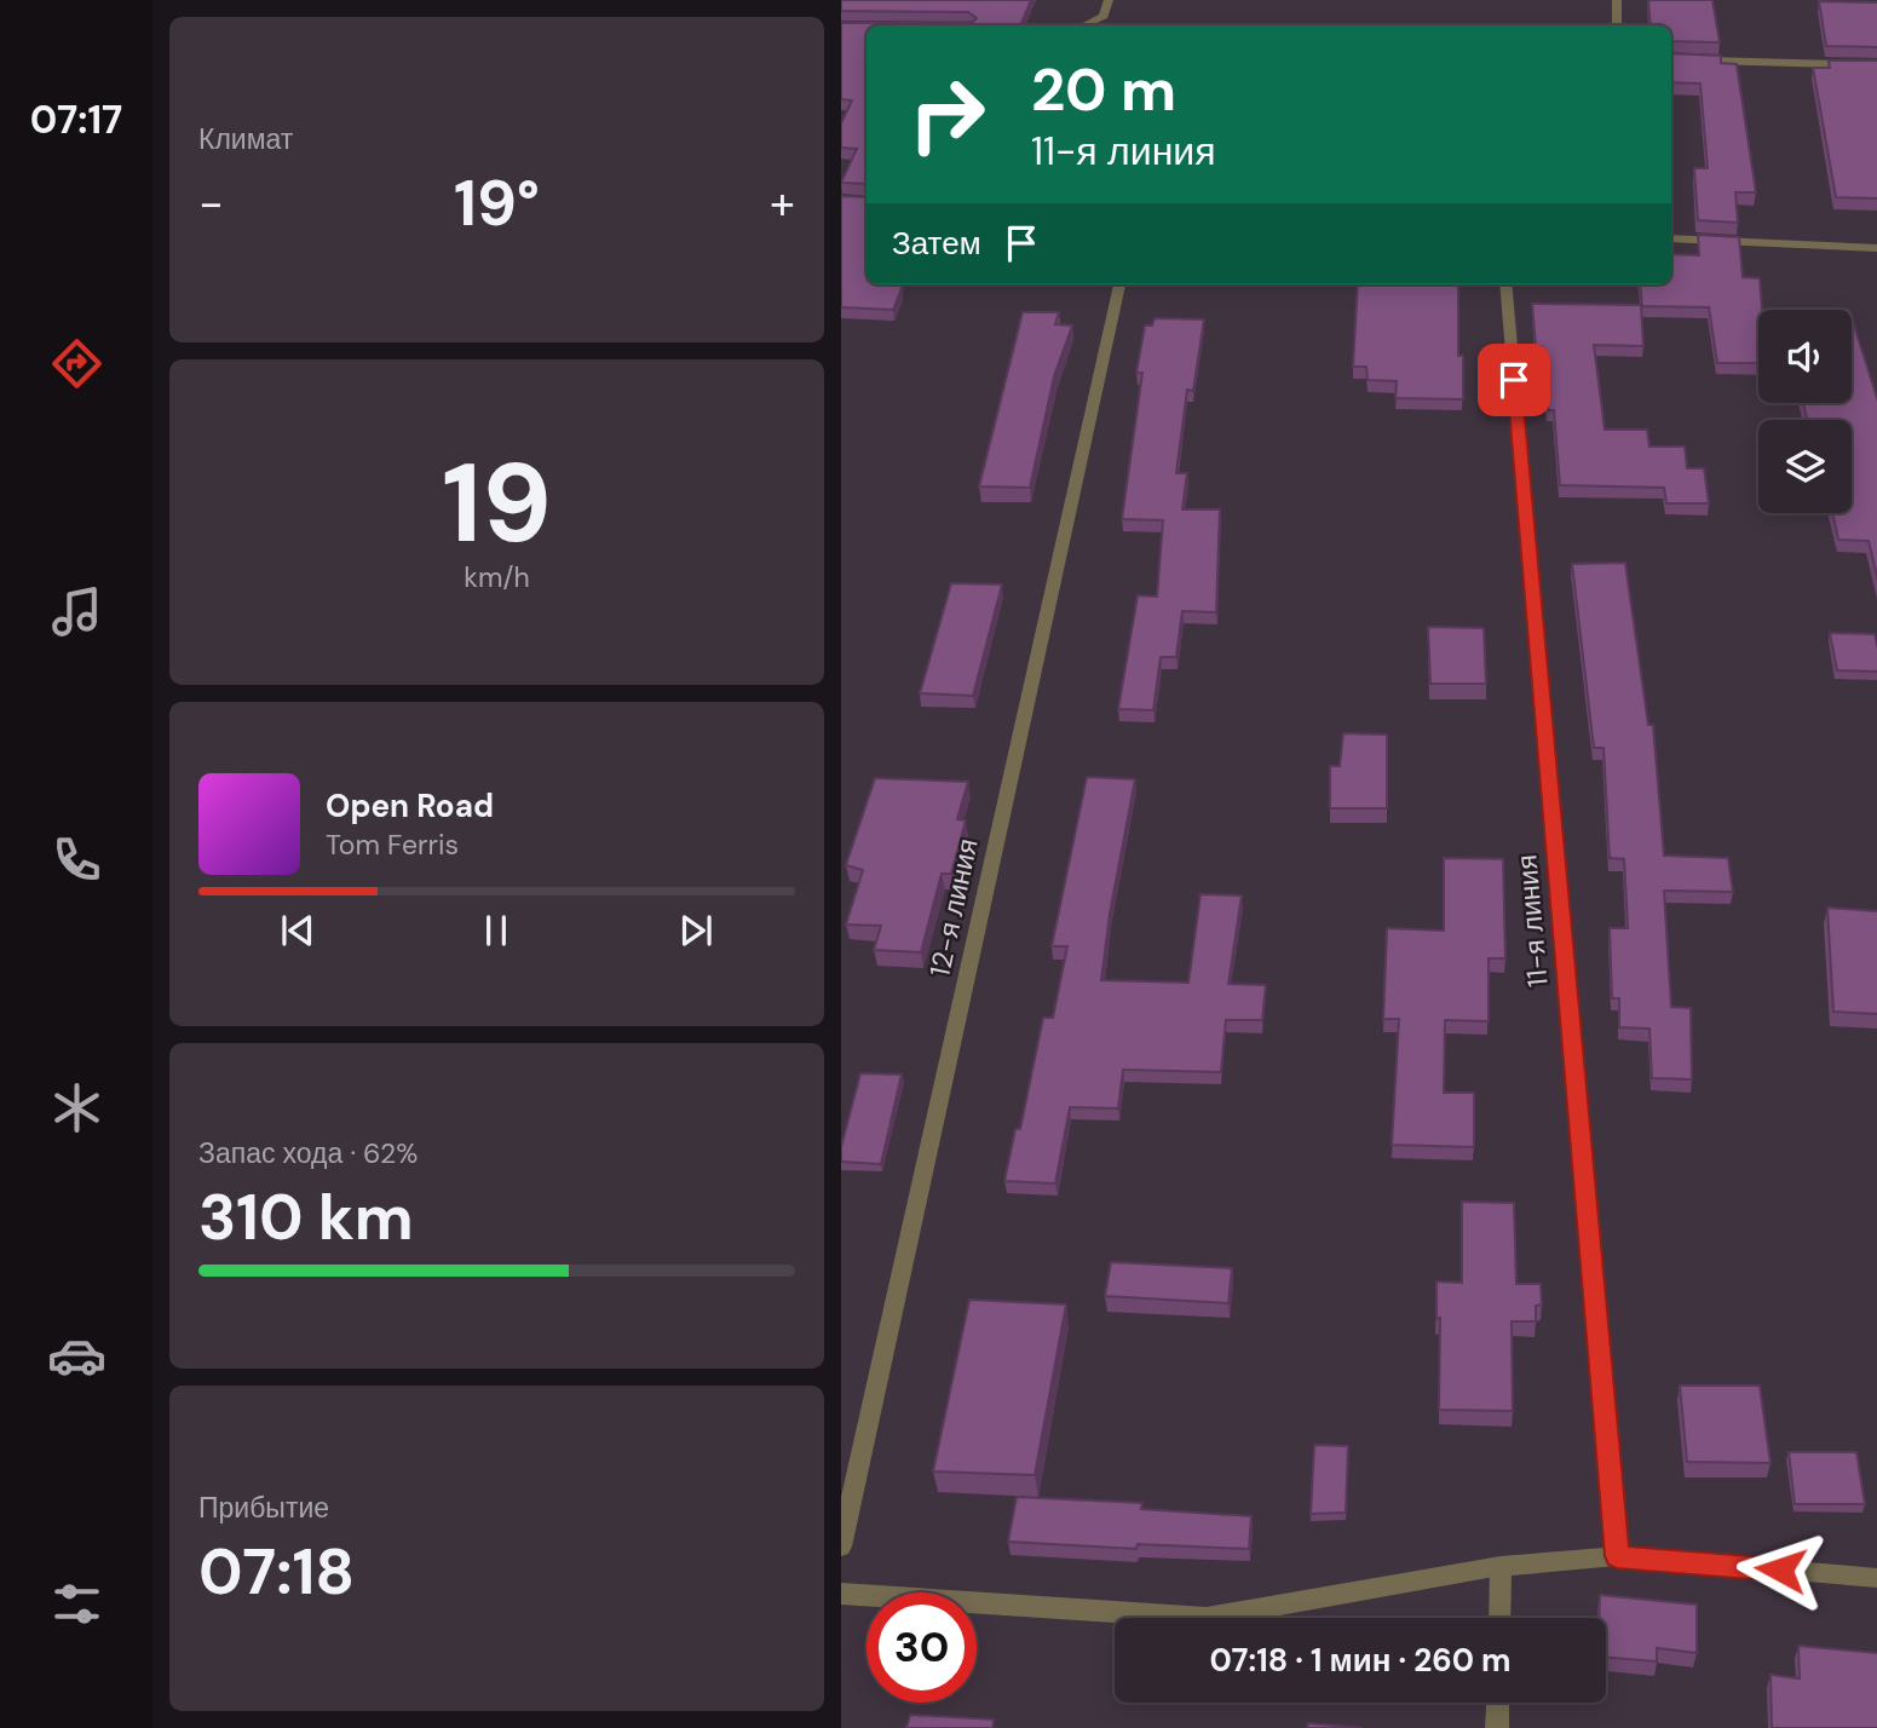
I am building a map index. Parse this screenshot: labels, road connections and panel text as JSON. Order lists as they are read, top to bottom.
{
  "streets": {
    "street": ["12-я линия", "11-я линия"]
  },
  "page": {
    "tabs": "07:17",
    "tile": [
      "Климат",
      ["19", "km/h"],
      ["Запас хода · 62%", "310 km"],
      ["Прибытие", "07:18"]
    ],
    "turn": ["20 m", "11-я линия"],
    "heat": ["−", "19°", "+"],
    "then": "Затем",
    "song": ["Open Road", "Tom Ferris"],
    "limit": "30",
    "trip": "07:18 · 1 мин · 260 m"
  }
}
